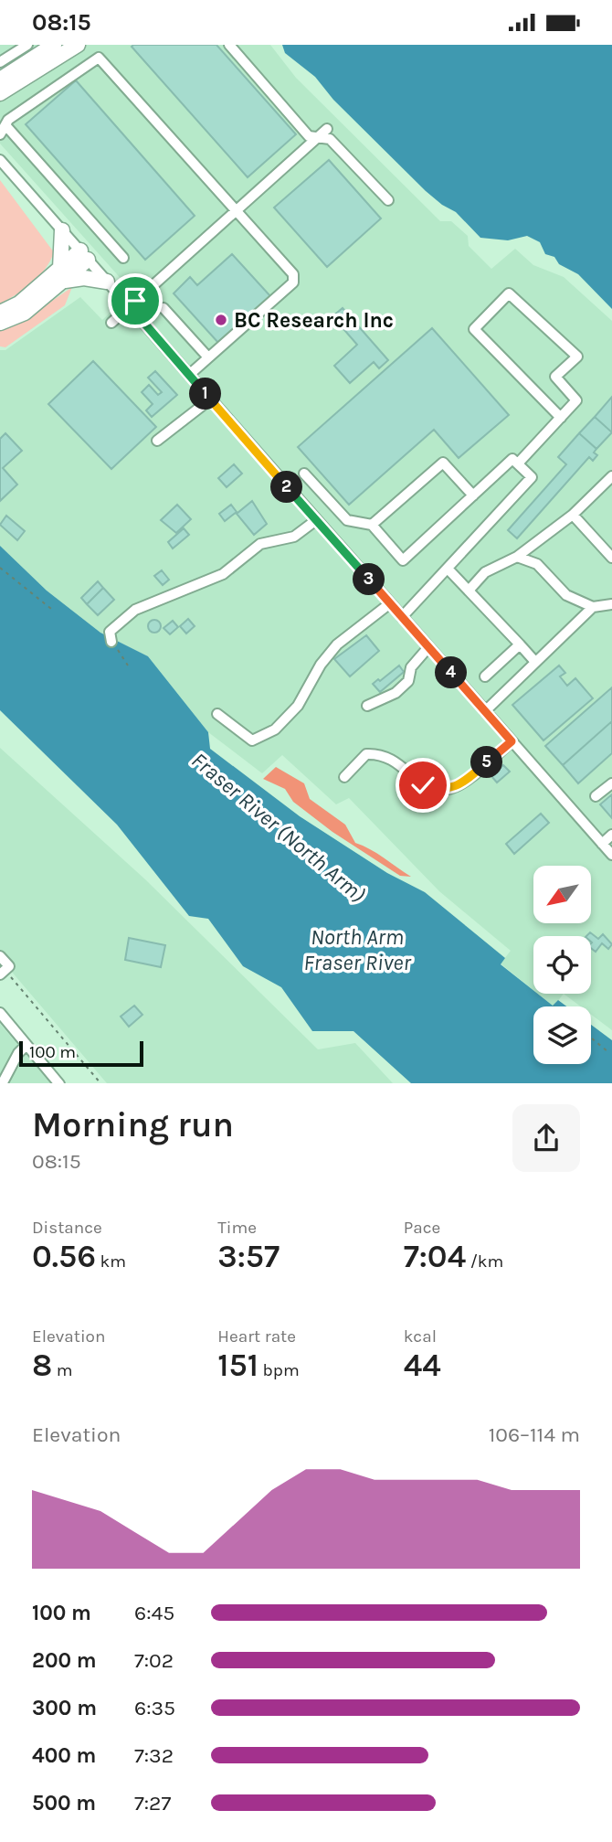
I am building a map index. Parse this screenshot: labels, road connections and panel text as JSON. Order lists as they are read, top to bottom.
{
  "water": ["Fraser River (North Arm)", "North Arm Fraser River"],
  "places": ["BC Research Inc"],
  "scale_bar": "100 m",
  "north": "bottom left",
  "page": {
    "status": "08:15",
    "pins": [
      "1",
      "2",
      "3",
      "4",
      "5"
    ],
    "scale": "100 m",
    "heading": ["Morning run", "08:15"],
    "stats": [
      ["Distance", "0.56 km"],
      ["Time", "3:57"],
      ["Pace", "7:04 /km"],
      ["Elevation", "8 m"],
      ["Heart rate", "151 bpm"],
      ["kcal", "44"]
    ],
    "chart": ["Elevation", "106–114 m"],
    "list": [
      {
        "name": "100 m",
        "note": "6:45"
      },
      {
        "name": "200 m",
        "note": "7:02"
      },
      {
        "name": "300 m",
        "note": "6:35"
      },
      {
        "name": "400 m",
        "note": "7:32"
      },
      {
        "name": "500 m",
        "note": "7:27"
      }
    ]
  }
}
